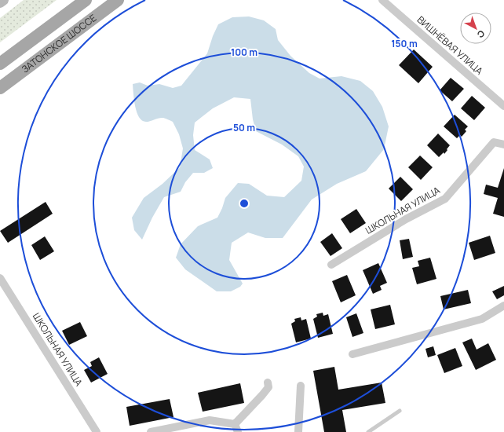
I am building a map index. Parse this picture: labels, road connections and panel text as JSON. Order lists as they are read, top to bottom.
{
  "streets": {
    "main road": ["ЗАТОНСКОЕ ШОССЕ"],
    "street": ["ВИШНЁВАЯ УЛИЦА", "ШКОЛЬНАЯ УЛИЦА"]
  },
  "north": "bottom right",
  "rings": ["150 m", "100 m", "50 m"]
}
